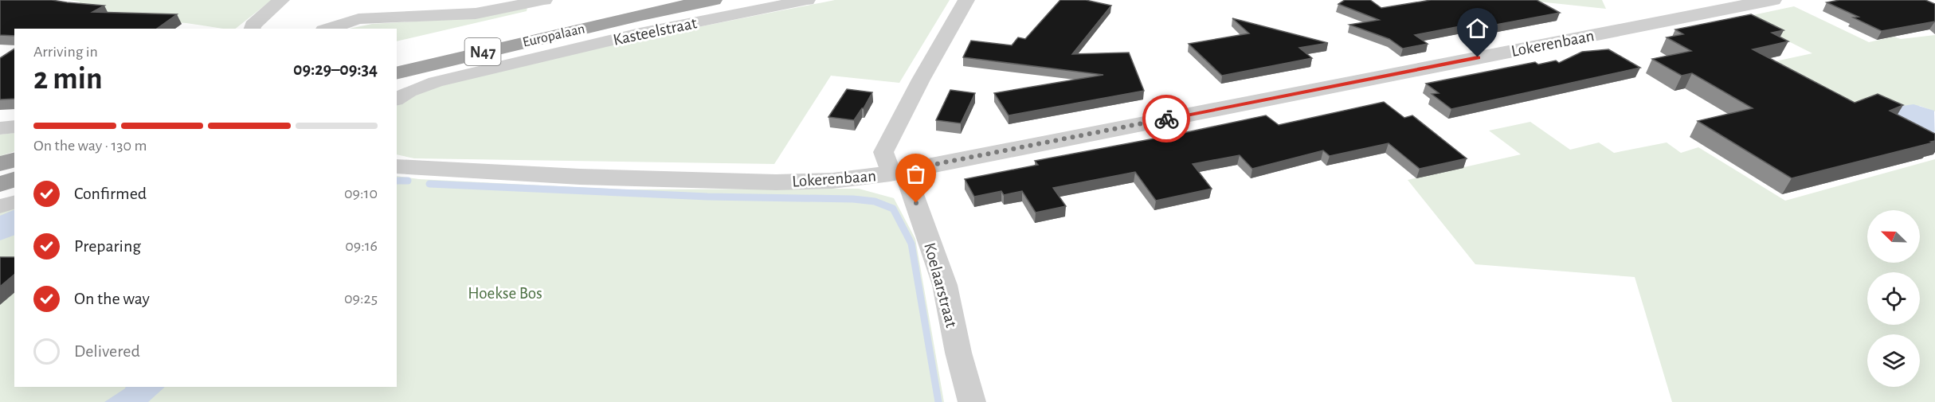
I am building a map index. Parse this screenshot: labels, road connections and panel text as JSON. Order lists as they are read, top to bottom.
{
  "streets": {
    "highway": ["Europalaan", "N47"],
    "street": ["Kasteelstraat", "Lokerenbaan", "Koelaarstraat"]
  },
  "crossings": [
    ["Lokerenbaan", "Koelaarstraat"]
  ],
  "parks": ["Hoekse Bos"],
  "north": "top left",
  "page": {
    "heading": ["2 min", "Arriving in", "09:29–09:34"],
    "bar": "On the way · 130 m",
    "list": [
      ["Confirmed", "09:10"],
      ["Preparing", "09:16"],
      ["On the way", "09:25"],
      "Delivered"
    ]
  }
}
